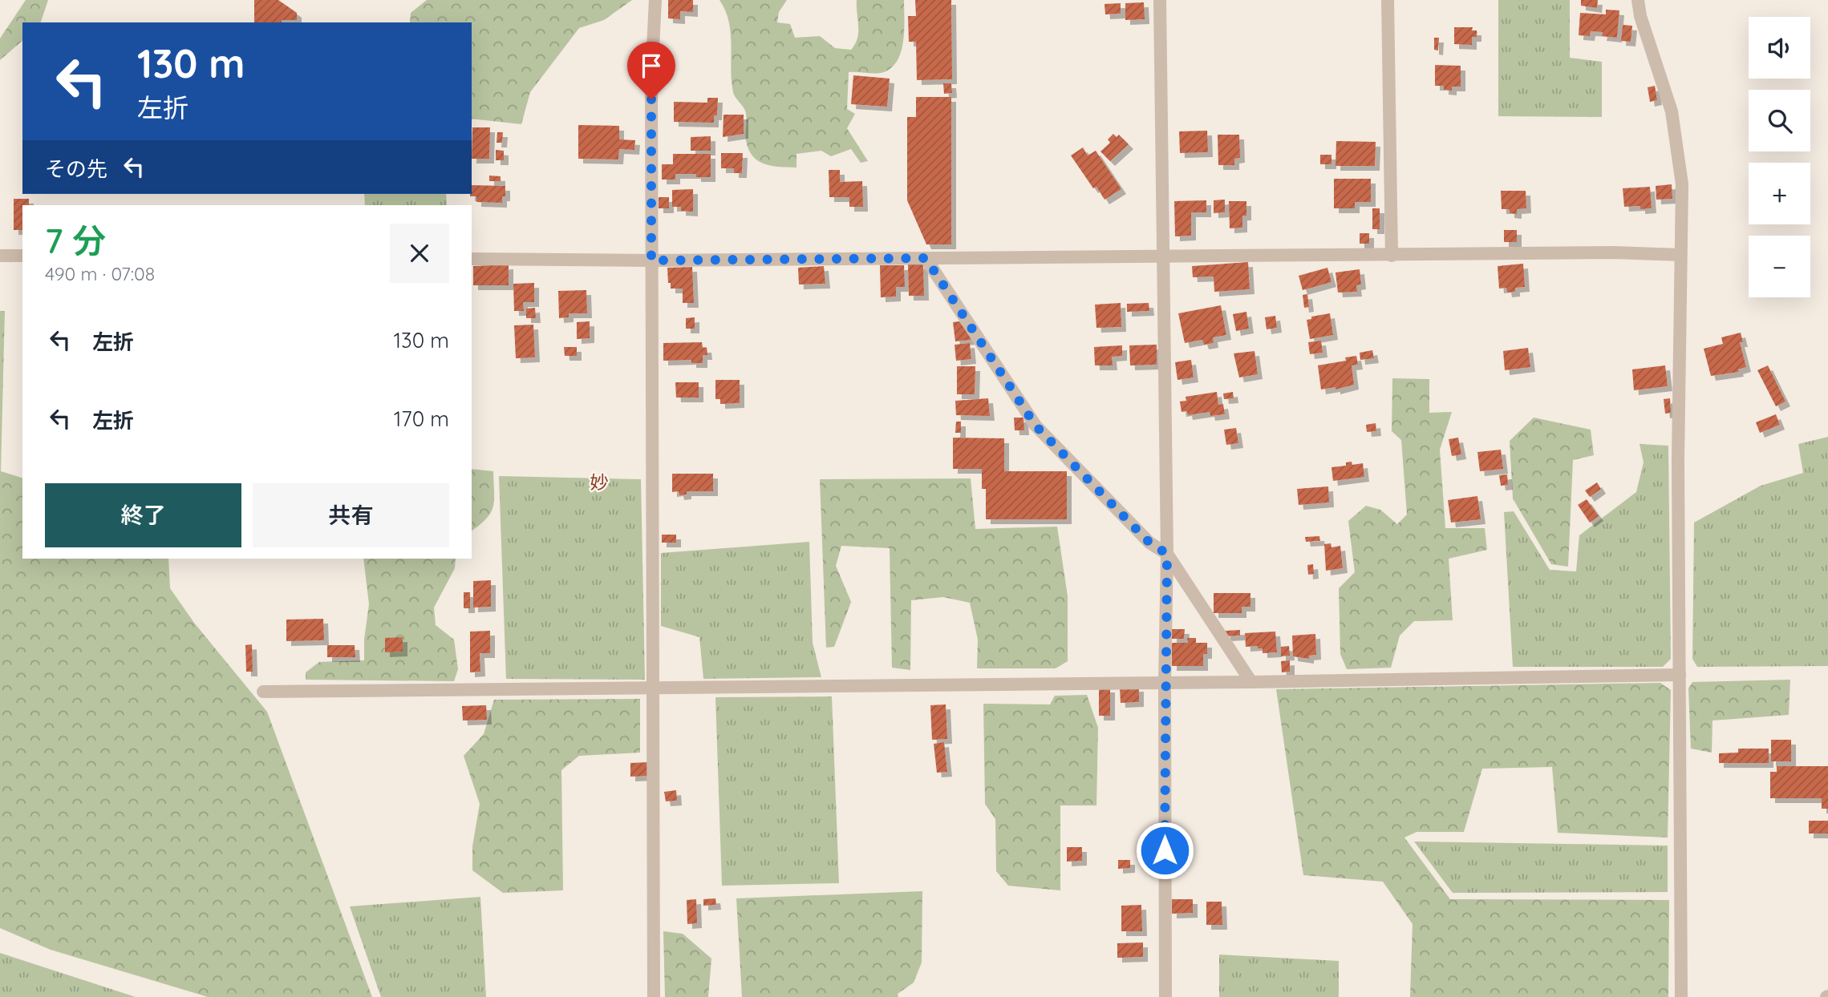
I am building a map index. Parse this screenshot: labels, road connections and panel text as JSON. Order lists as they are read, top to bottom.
{
  "districts": ["妙"],
  "page": {
    "map_buttons": ["+", "−"],
    "turn": ["130 m", "左折"],
    "then": "その先",
    "heading": ["7 分", "490 m · 07:08"],
    "list": [
      {
        "name": "左折",
        "value": "130 m"
      },
      {
        "name": "左折",
        "value": "170 m"
      }
    ],
    "buttons": ["終了", "共有"]
  }
}
